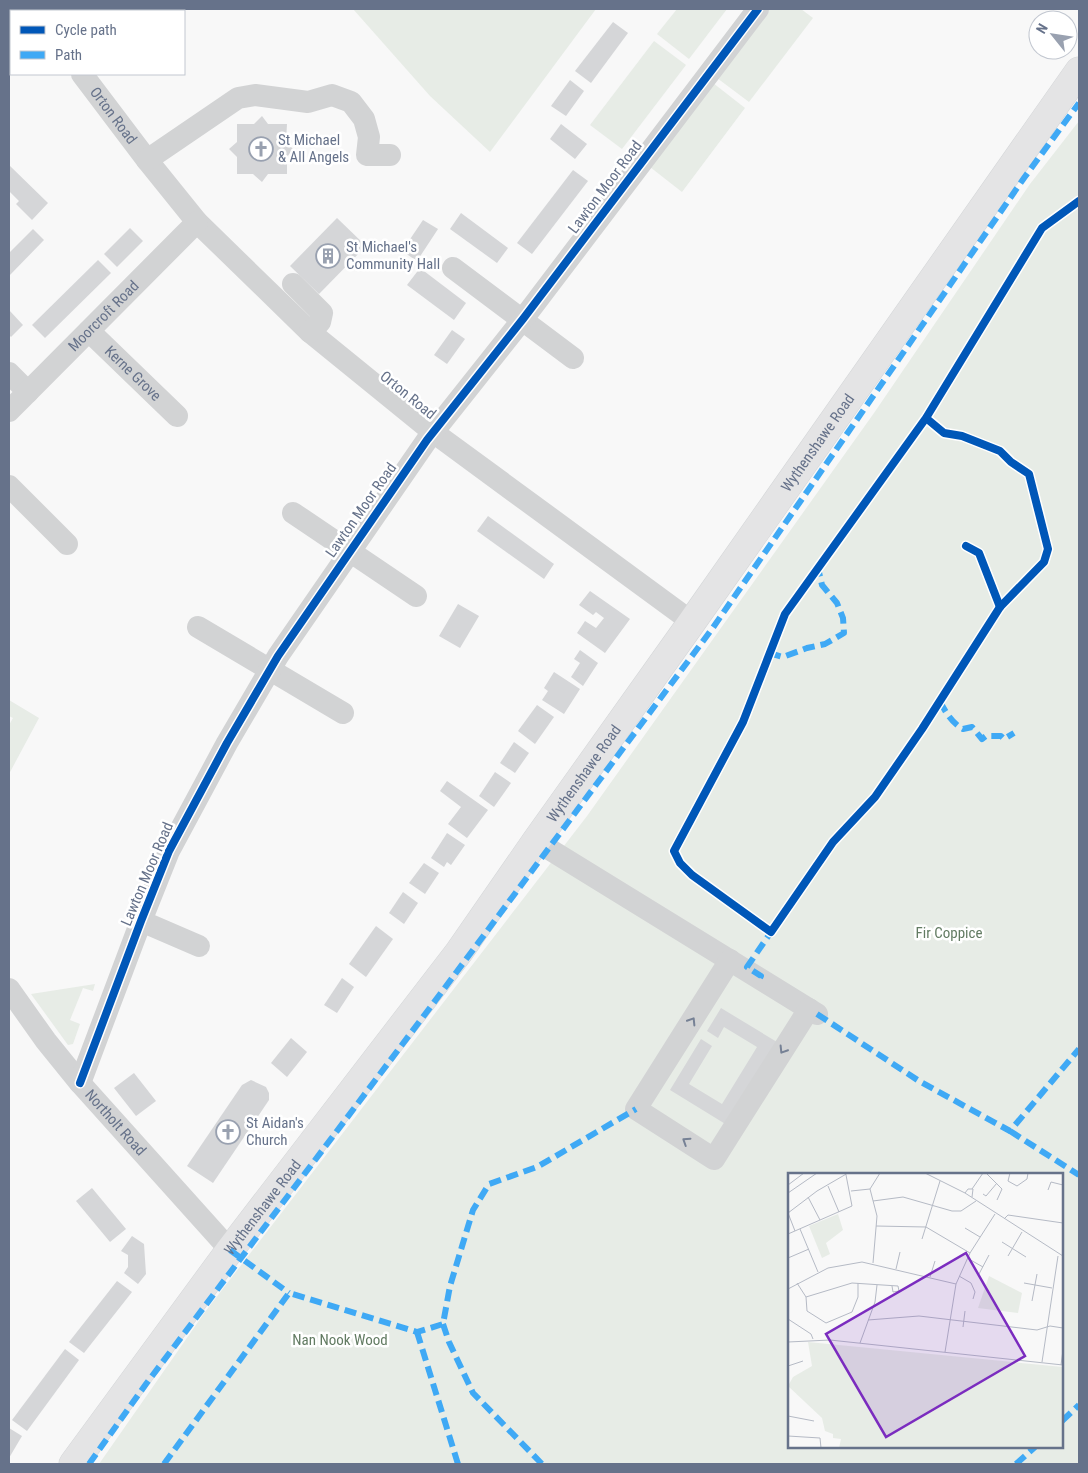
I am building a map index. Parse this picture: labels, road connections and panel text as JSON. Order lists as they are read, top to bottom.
{
  "streets": {
    "main road": ["Wythenshawe Road"],
    "street": [
      "Orton Road",
      "Lawton Moor Road",
      "Moorcroft Road",
      "Kerne Grove",
      "Northolt Road"
    ]
  },
  "crossings": [
    ["Orton Road", "Lawton Moor Road"],
    ["Orton Road", "Moorcroft Road"],
    ["Orton Road", "Wythenshawe Road"],
    ["Lawton Moor Road", "Northolt Road"],
    ["Moorcroft Road", "Kerne Grove"],
    ["Wythenshawe Road", "Northolt Road"]
  ],
  "parks": ["Fir Coppice", "Nan Nook Wood"],
  "places": {
    "church": ["St Michael & All Angels", "St Aidan's Church"],
    "building": ["St Michael's Community Hall"]
  },
  "legend": ["Cycle path", "Path"],
  "north": "top left"
}
